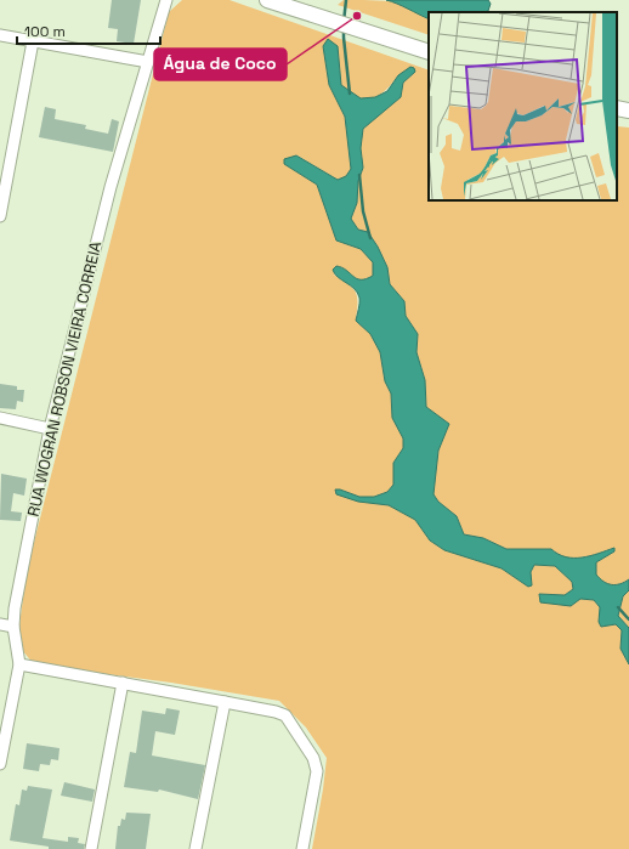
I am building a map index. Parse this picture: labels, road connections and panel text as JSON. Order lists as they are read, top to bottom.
{
  "streets": {
    "street": ["RUA WOGRAN ROBSON VIEIRA CORREIA"]
  },
  "places": ["Água de Coco"],
  "scale_bar": "100 m"
}
